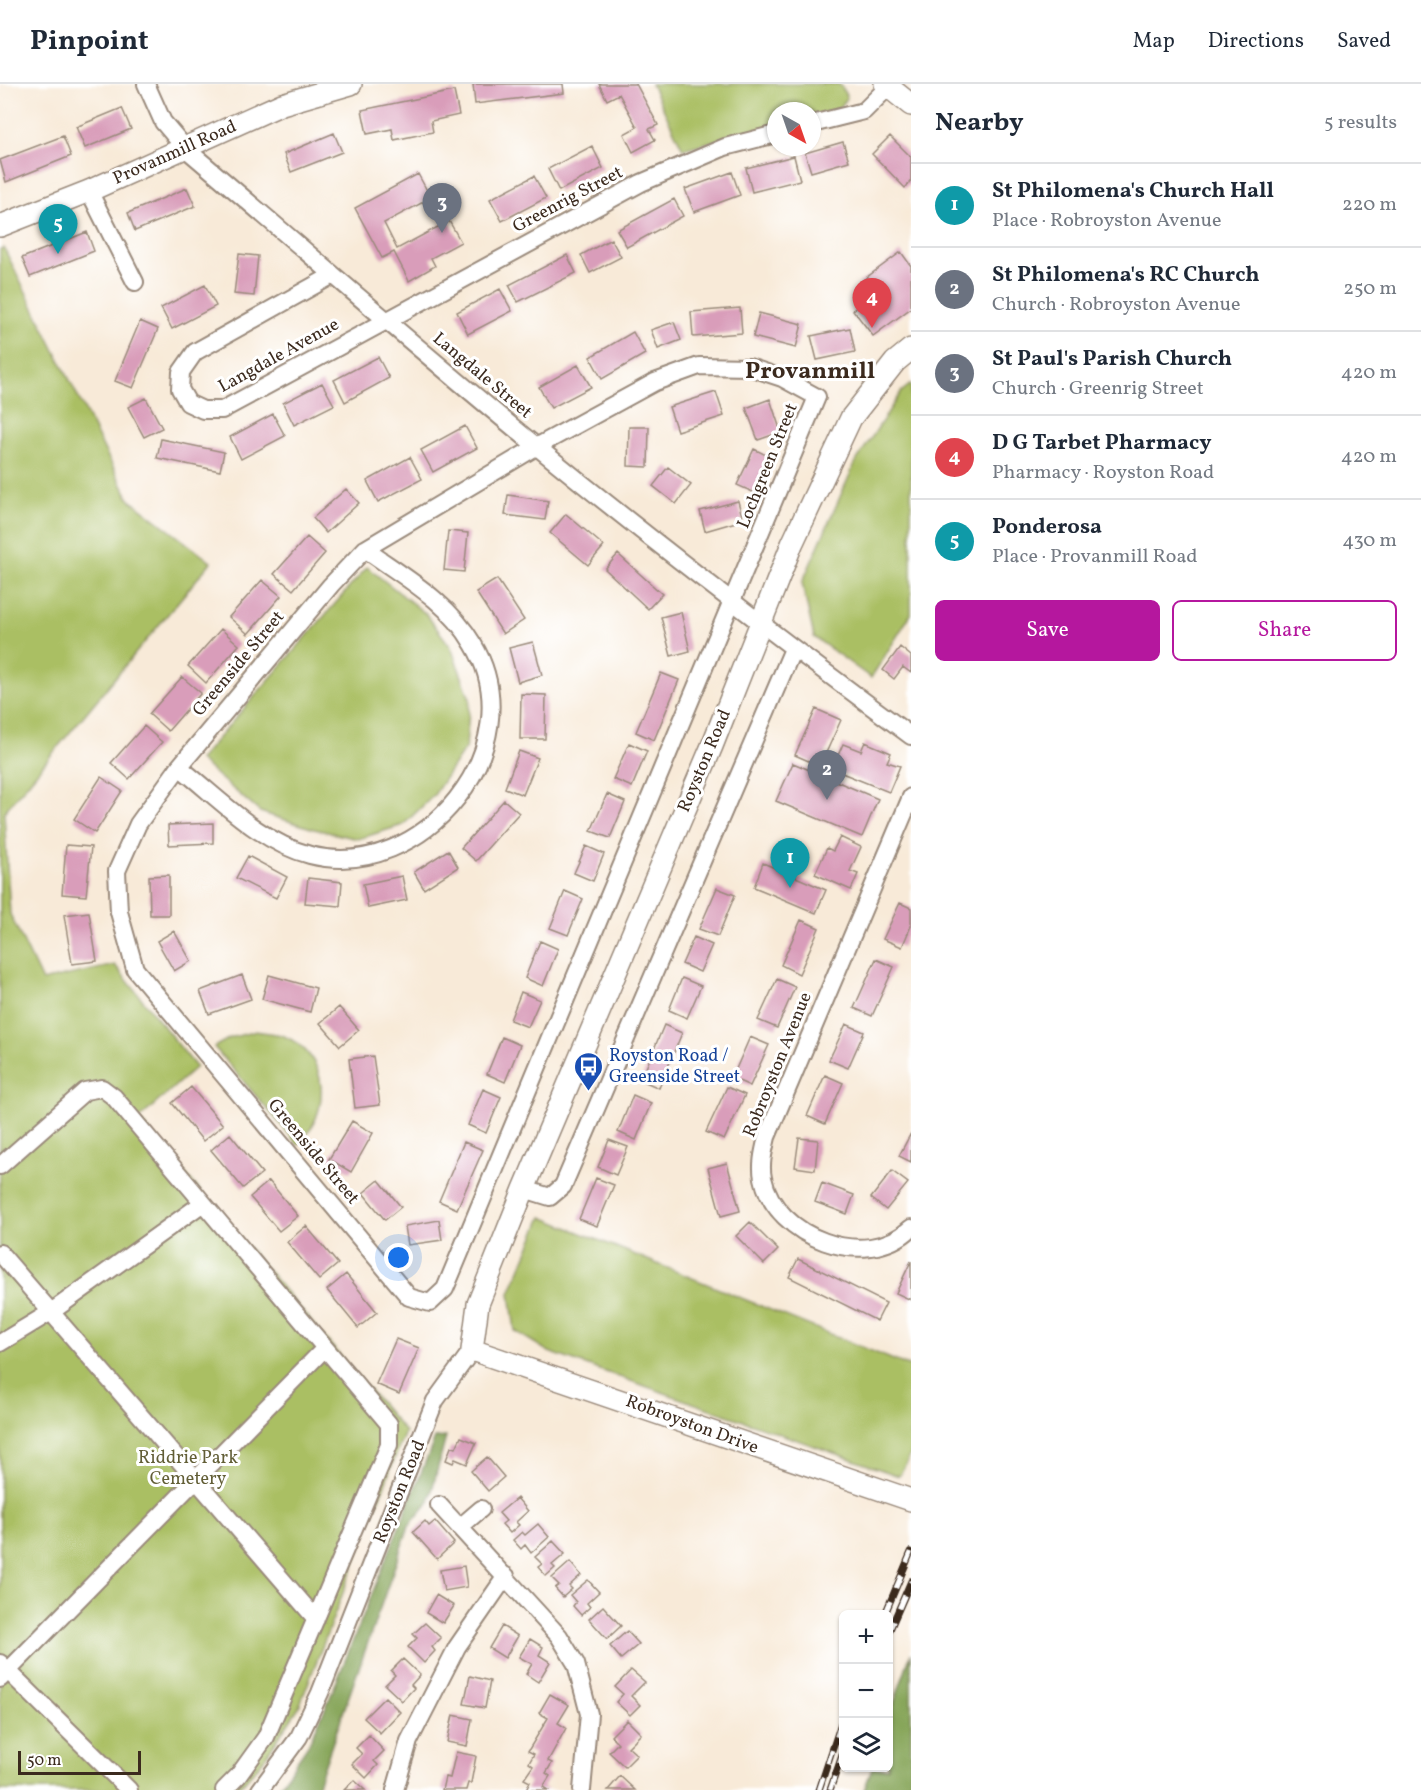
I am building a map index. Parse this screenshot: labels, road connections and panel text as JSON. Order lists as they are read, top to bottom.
{
  "streets": {
    "main road": ["Provanmill Road", "Royston Road", "Robroyston Drive"],
    "street": [
      "Greenrig Street",
      "Langdale Avenue",
      "Langdale Street",
      "Lochgreen Street",
      "Greenside Street",
      "Robroyston Avenue"
    ]
  },
  "crossings": [
    ["Provanmill Road", "Langdale Street"],
    ["Greenrig Street", "Langdale Avenue"],
    ["Greenrig Street", "Langdale Street"],
    ["Langdale Avenue", "Langdale Street"],
    ["Langdale Street", "Lochgreen Street"],
    ["Langdale Street", "Greenside Street"],
    ["Langdale Street", "Royston Road"],
    ["Lochgreen Street", "Greenside Street"],
    ["Royston Road", "Robroyston Drive"]
  ],
  "districts": ["Provanmill"],
  "parks": ["Riddrie Park Cemetery"],
  "places": {
    "bus stop": ["Royston Road / Greenside Street"]
  },
  "scale_bar": "50 m",
  "north": "bottom right",
  "page": {
    "header": "Pinpoint",
    "nav": ["Map", "Directions", "Saved"],
    "heading": ["Nearby", "5 results"],
    "list": [
      {
        "mark": "1",
        "name": "St Philomena's Church Hall",
        "note": "Place · Robroyston Avenue",
        "value": "220 m"
      },
      {
        "mark": "2",
        "name": "St Philomena's RC Church",
        "note": "Church · Robroyston Avenue",
        "value": "250 m"
      },
      {
        "mark": "3",
        "name": "St Paul's Parish Church",
        "note": "Church · Greenrig Street",
        "value": "420 m"
      },
      {
        "mark": "4",
        "name": "D G Tarbet Pharmacy",
        "note": "Pharmacy · Royston Road",
        "value": "420 m"
      },
      {
        "mark": "5",
        "name": "Ponderosa",
        "note": "Place · Provanmill Road",
        "value": "430 m"
      }
    ],
    "pins": [
      "3",
      "5",
      "4",
      "2",
      "1"
    ],
    "buttons": ["Save", "Share"],
    "map_buttons": ["+", "−"],
    "scale": "50 m"
  }
}
